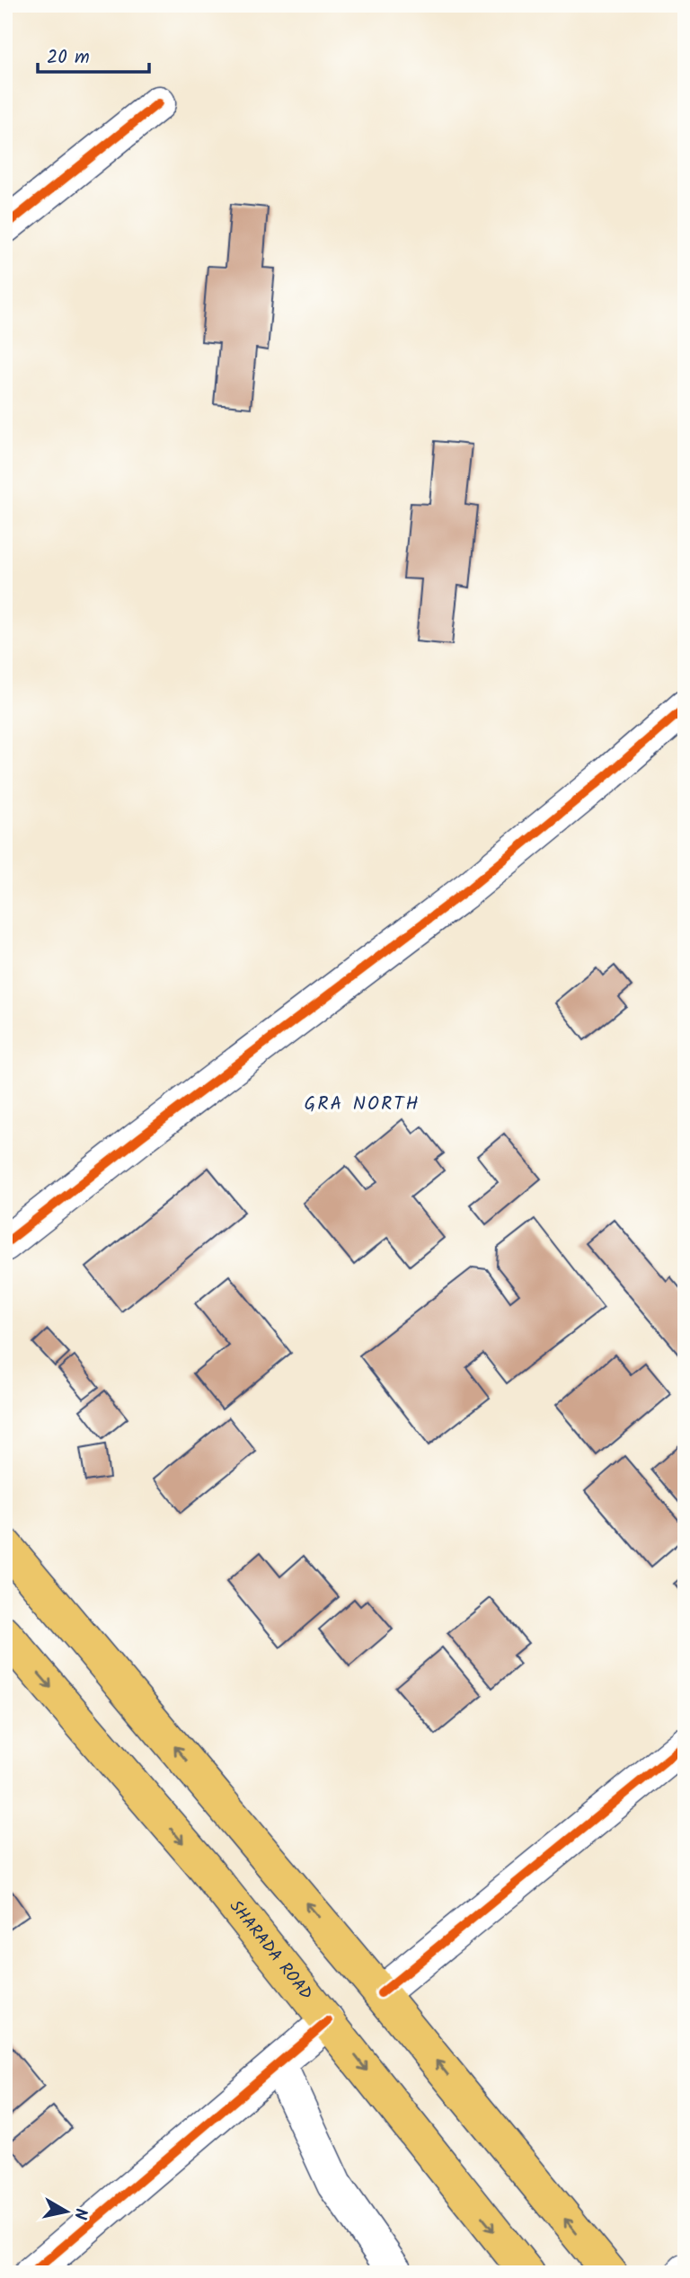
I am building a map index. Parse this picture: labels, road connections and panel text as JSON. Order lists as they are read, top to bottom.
{
  "streets": {
    "main road": ["SHARADA ROAD"]
  },
  "districts": ["GRA NORTH"],
  "scale_bar": "20 m",
  "north": "right"
}
